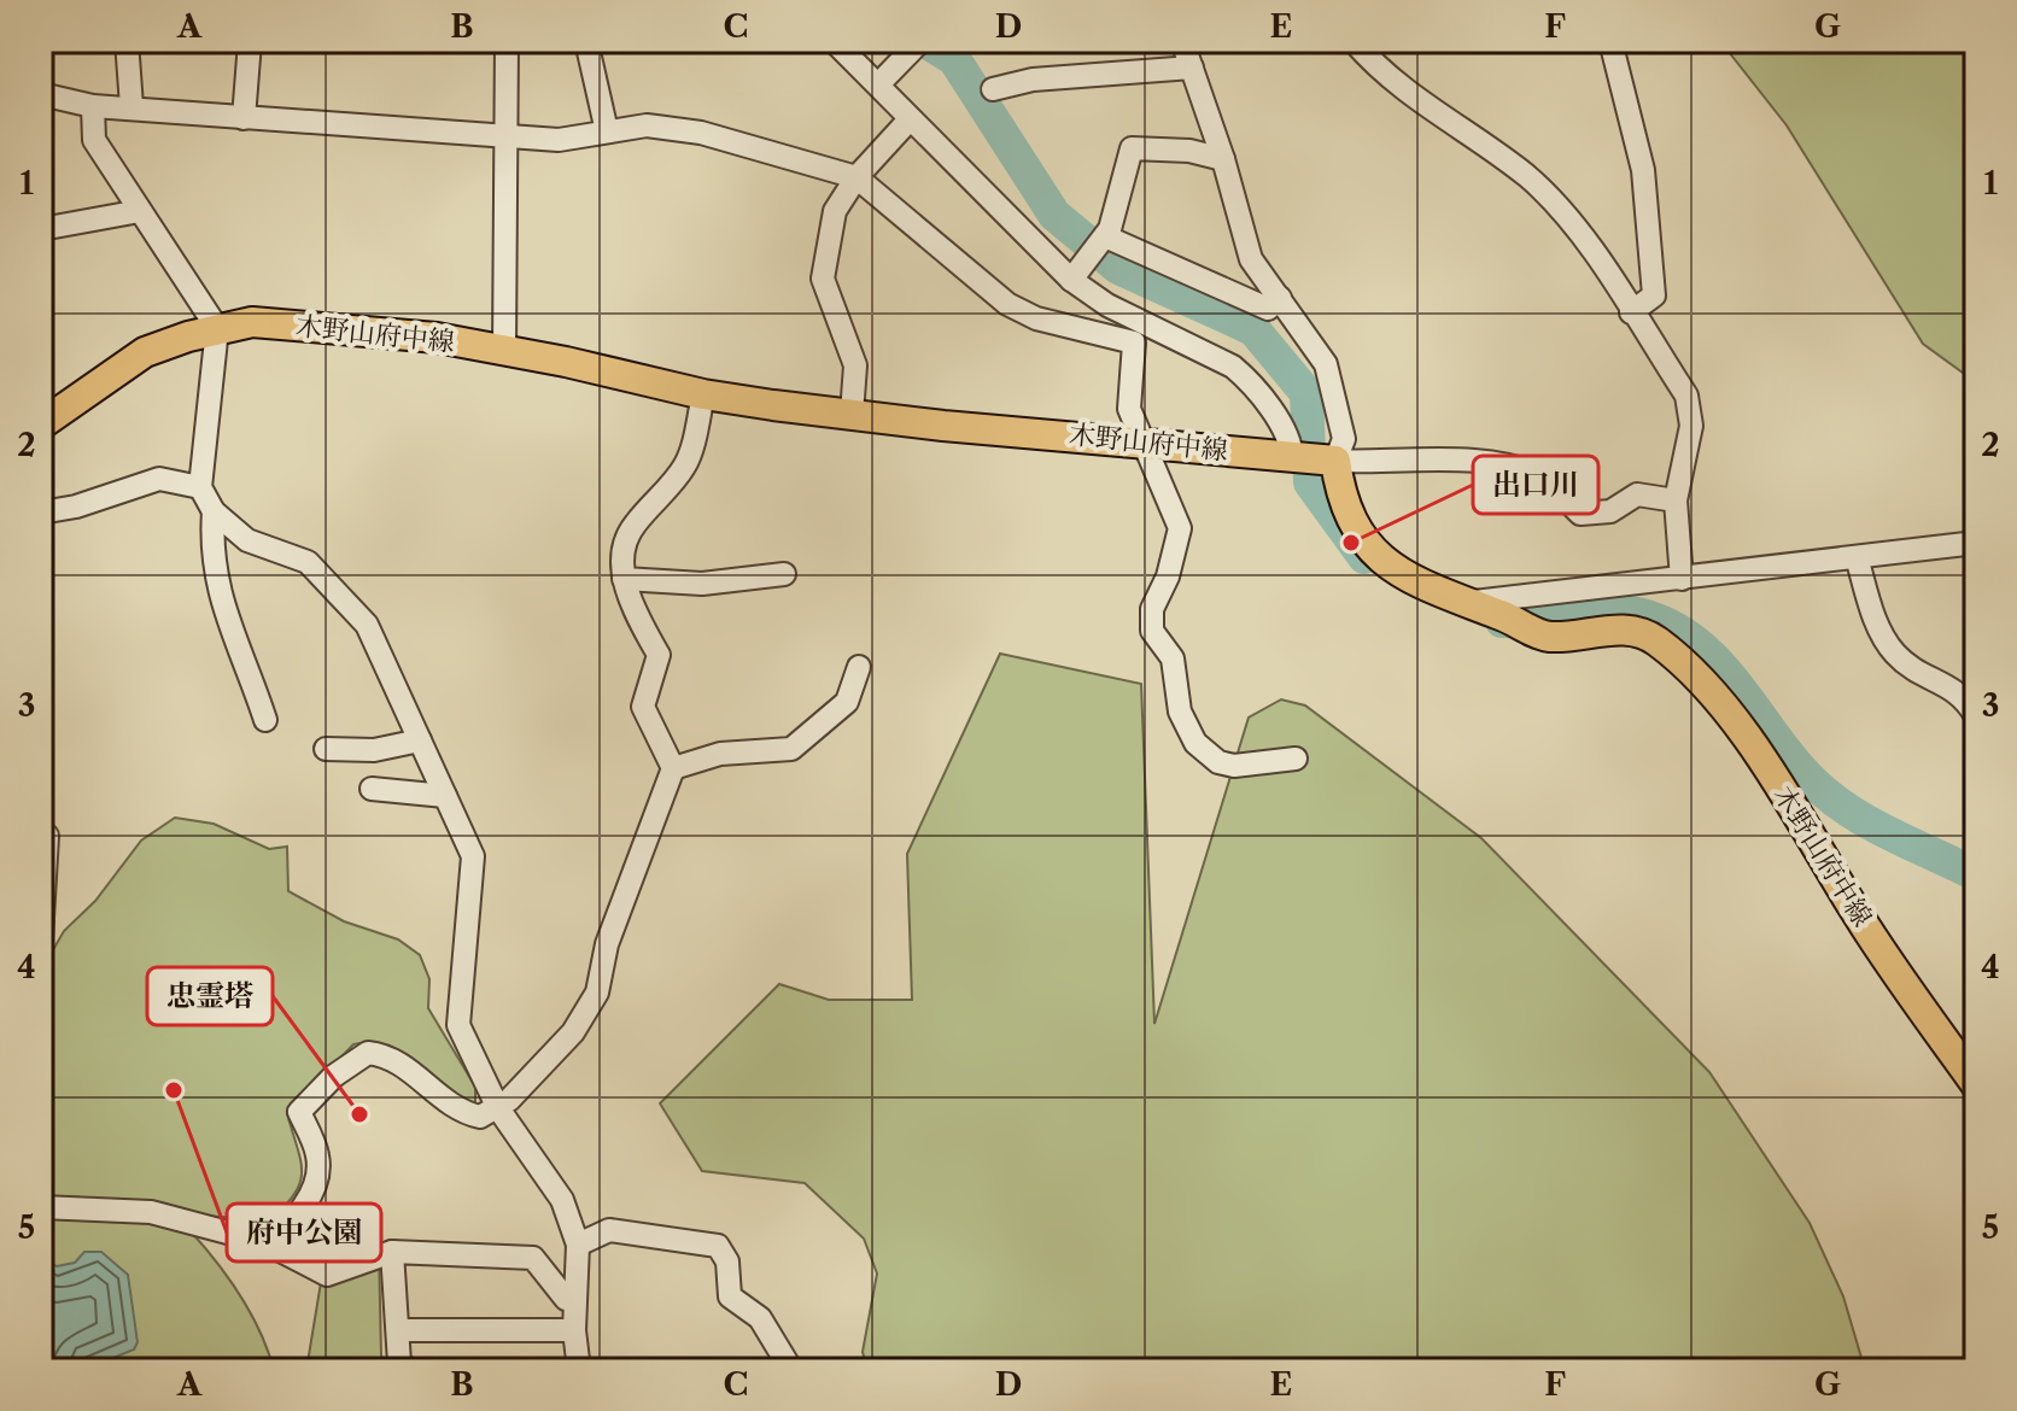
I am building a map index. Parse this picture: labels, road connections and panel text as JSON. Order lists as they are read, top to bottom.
{
  "streets": {
    "main road": ["木野山府中線"]
  },
  "places": ["出口川", "府中公園", "忠霊塔"],
  "grid": {
    "columns": [
      "A",
      "B",
      "C",
      "D",
      "E",
      "F",
      "G"
    ],
    "rows": [
      "1",
      "2",
      "3",
      "4",
      "5"
    ]
  }
}
